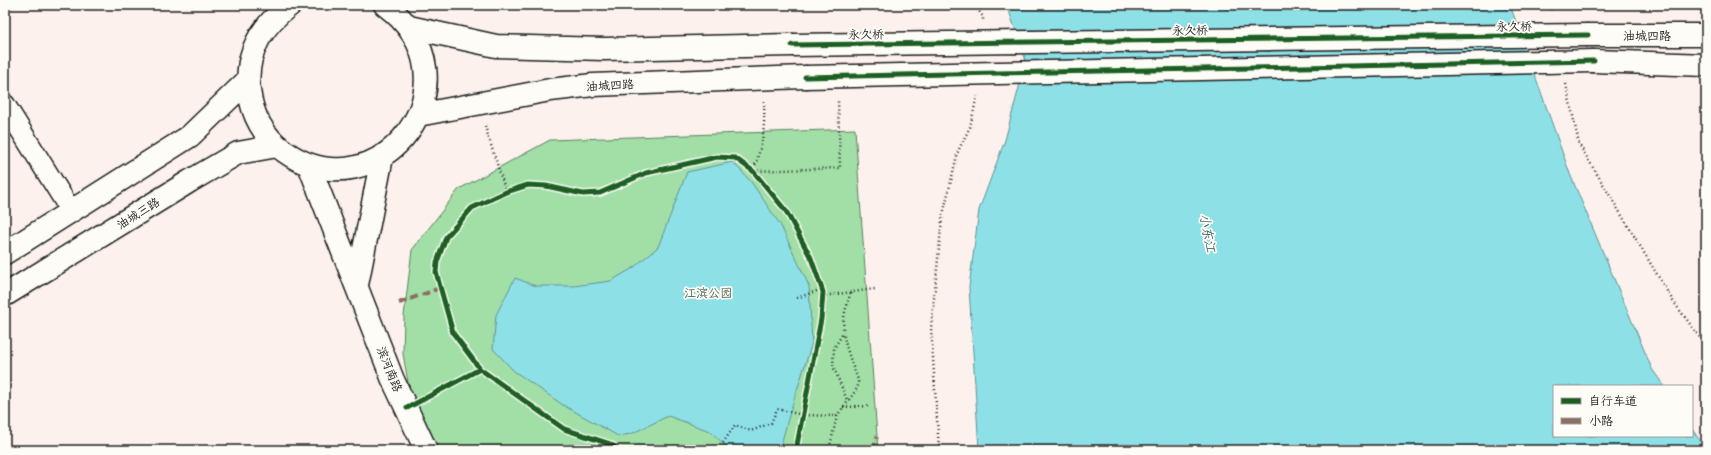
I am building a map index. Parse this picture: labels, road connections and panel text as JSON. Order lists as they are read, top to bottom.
{
  "streets": {
    "main road": [
      "永久桥",
      "油城四路",
      "油城三路",
      "滨河南路"
    ]
  },
  "crossings": [
    ["永久桥", "油城四路"]
  ],
  "water": ["小东江"],
  "parks": ["江滨公园"],
  "legend": ["自行车道", "小路"]
}
